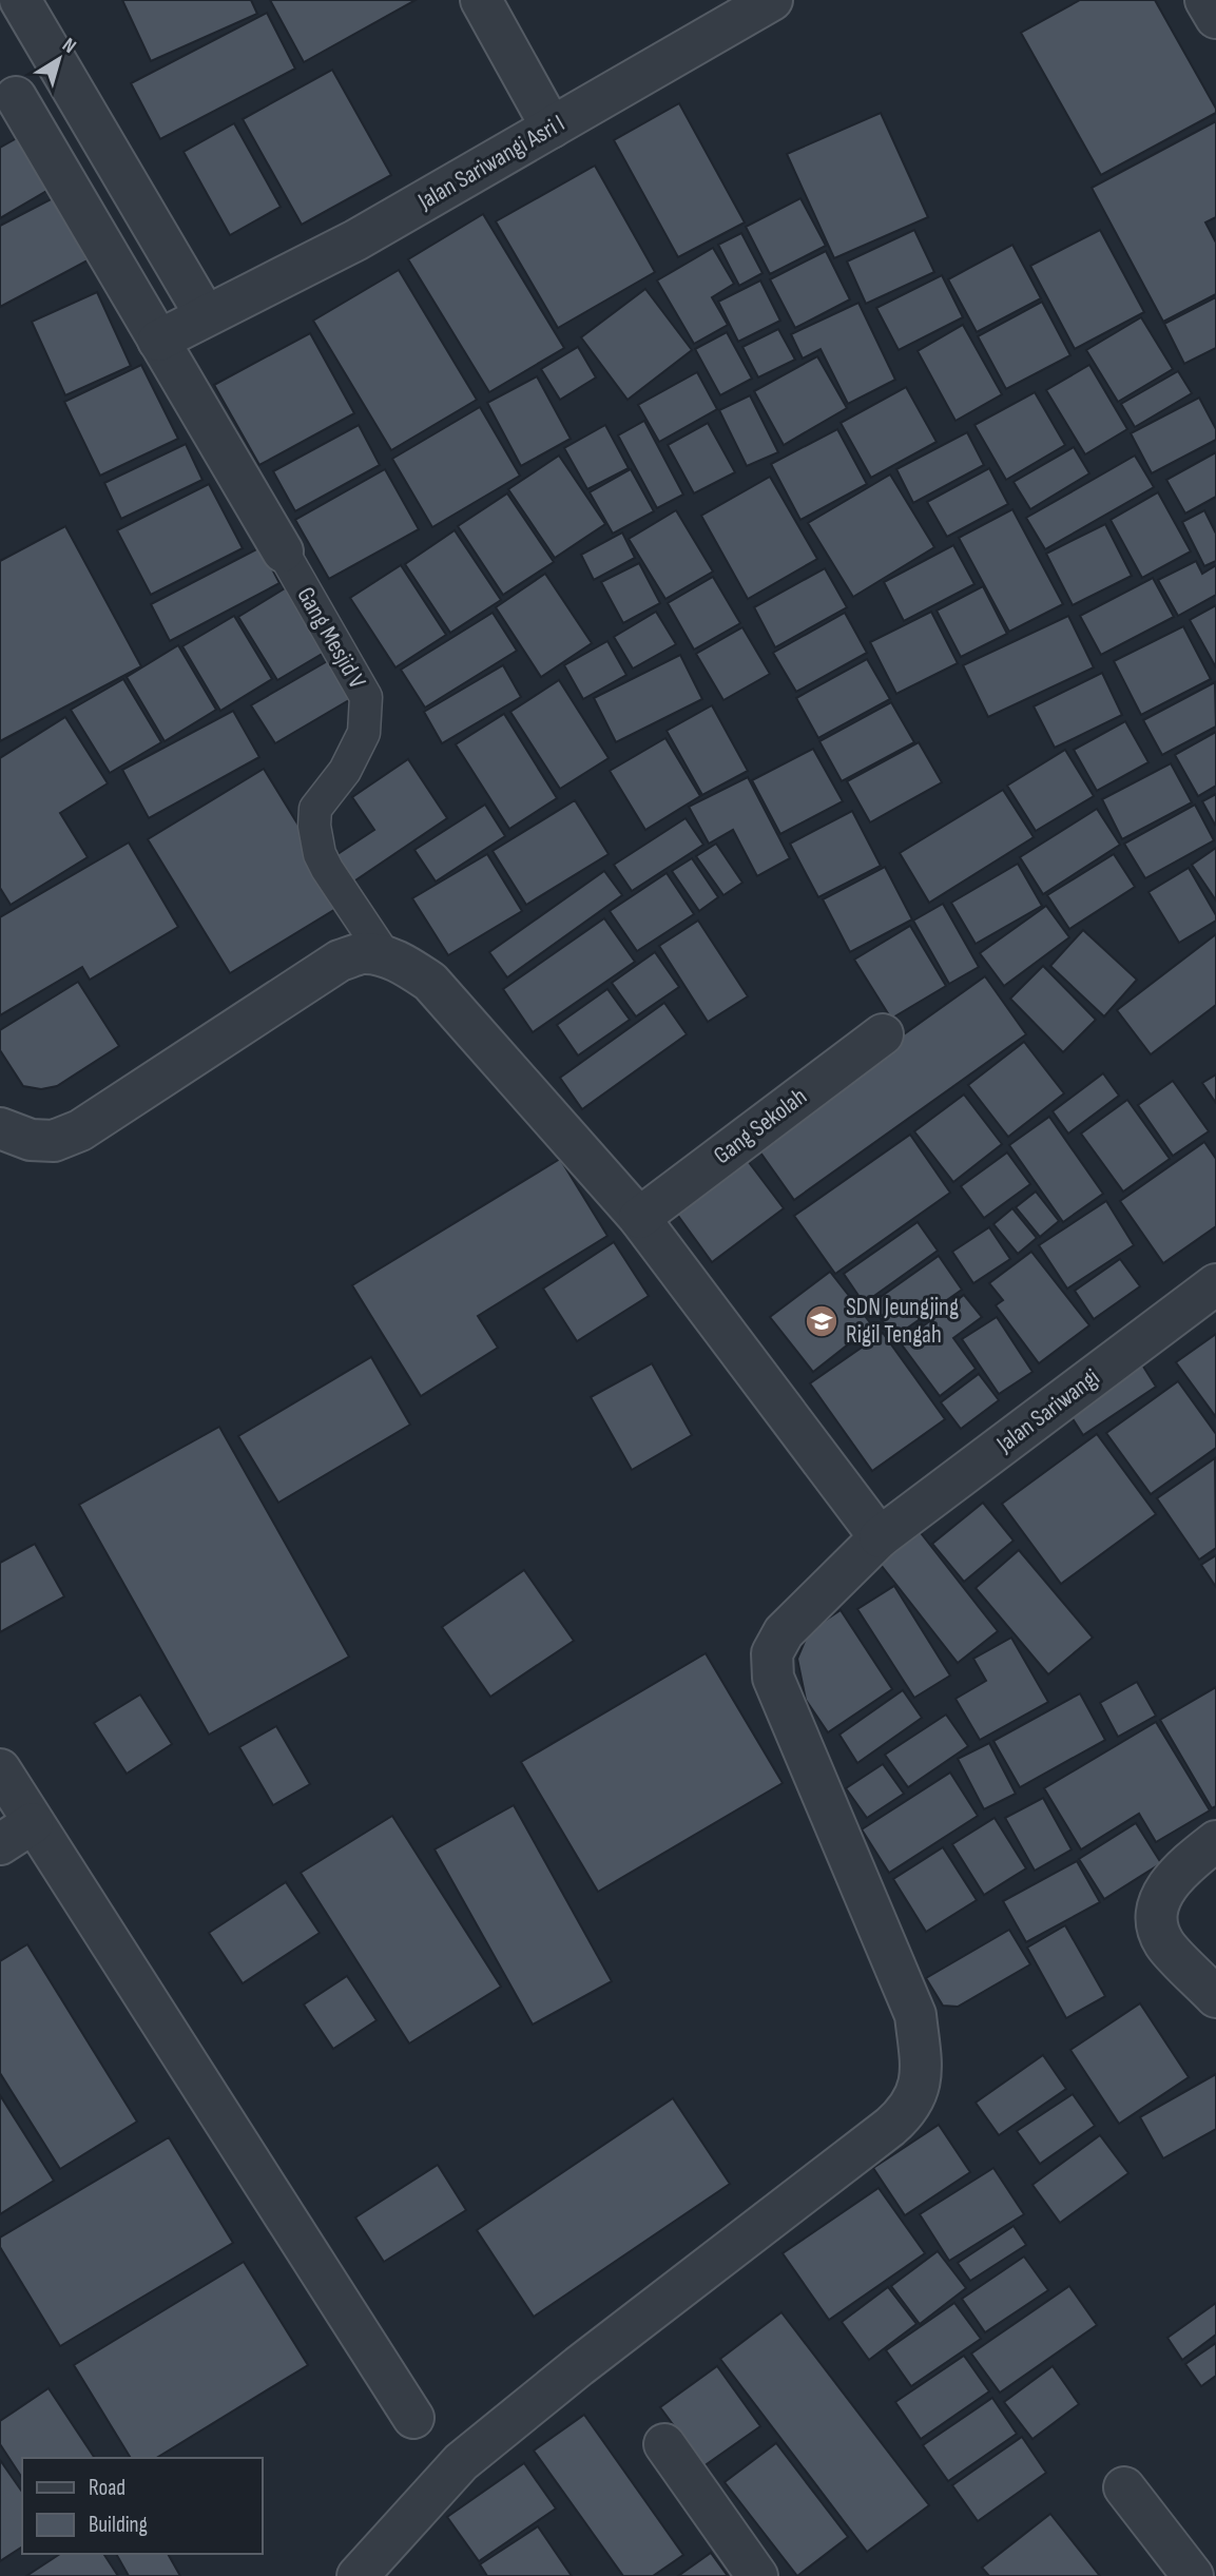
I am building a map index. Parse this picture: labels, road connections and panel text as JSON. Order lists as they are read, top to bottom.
{
  "streets": {
    "street": ["Jalan Sariwangi Asri I", "Gang Sekolah", "Jalan Sariwangi"],
    "lane": ["Gang Mesjid V"]
  },
  "places": {
    "school or university": ["SDN Jeungjing Rigil Tengah"]
  },
  "legend": ["Road", "Building"],
  "north": "top right"
}
